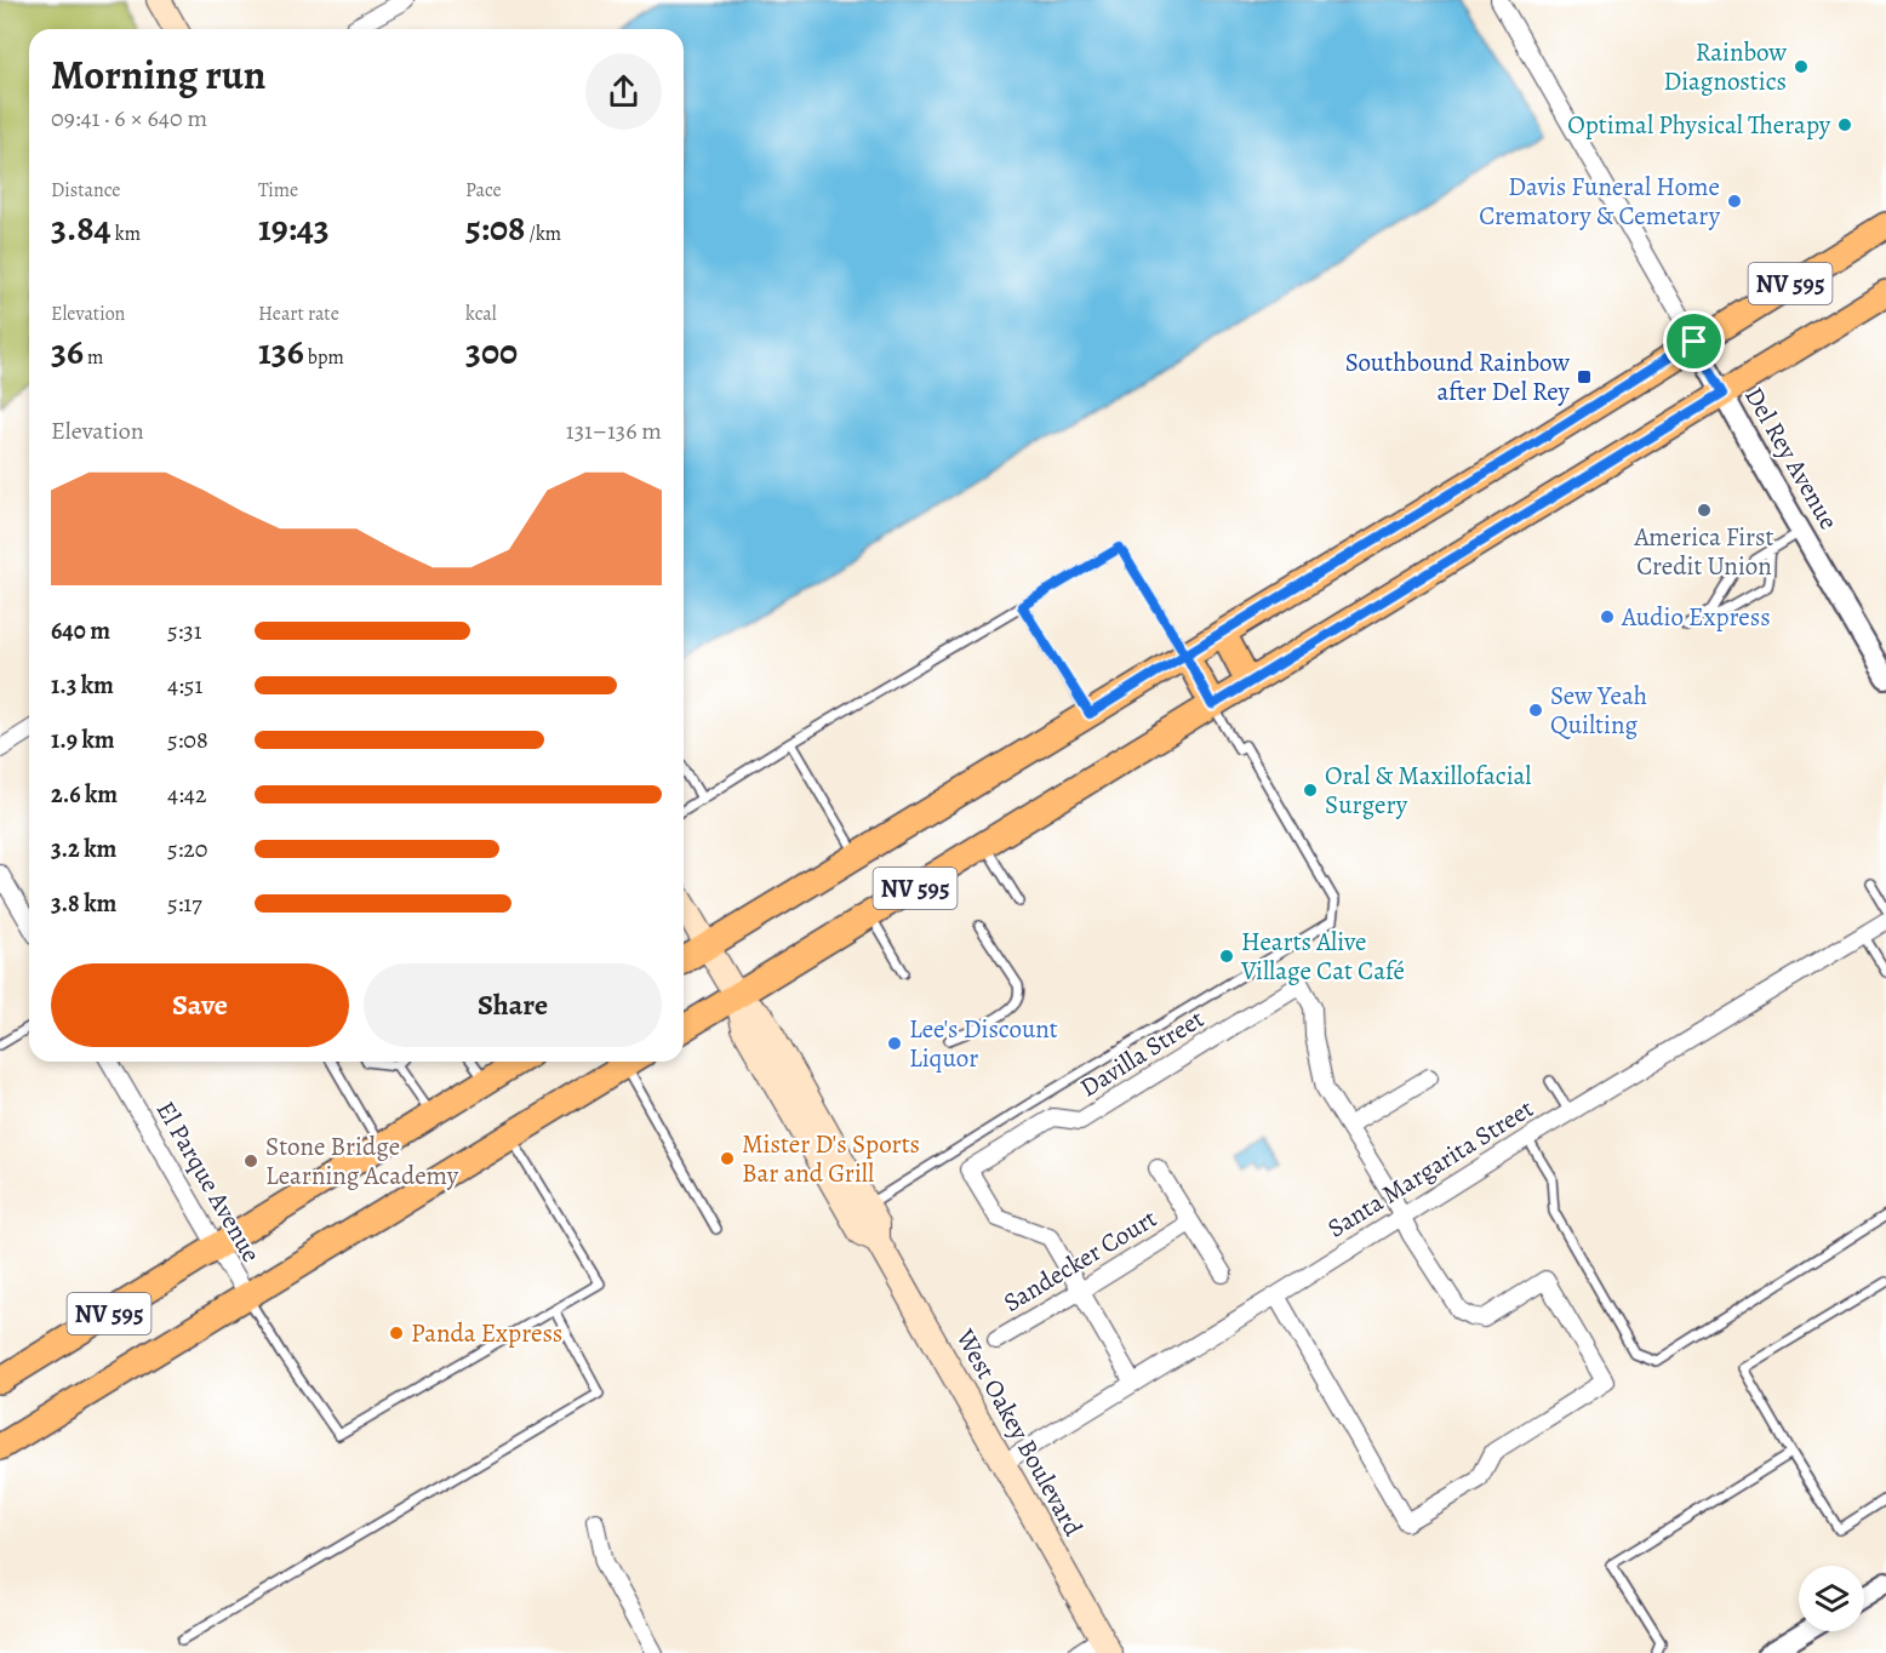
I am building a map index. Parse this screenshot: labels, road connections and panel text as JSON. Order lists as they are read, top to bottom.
{
  "streets": {
    "main road": ["NV 595", "West Oakey Boulevard"],
    "street": [
      "Del Rey Avenue",
      "Davilla Street",
      "Santa Margarita Street",
      "El Parque Avenue",
      "Sandecker Court"
    ]
  },
  "crossings": [
    ["NV 595", "Del Rey Avenue"],
    ["NV 595", "El Parque Avenue"],
    ["NV 595", "West Oakey Boulevard"],
    ["Davilla Street", "Sandecker Court"],
    ["Santa Margarita Street", "West Oakey Boulevard"]
  ],
  "places": {
    "other": [
      "Rainbow Diagnostics",
      "Optimal Physical Therapy",
      "Davis Funeral Home Crematory & Cemetary",
      "America First Credit Union",
      "Audio Express",
      "Sew Yeah Quilting",
      "Oral & Maxillofacial Surgery",
      "Hearts Alive Village Cat Café",
      "Lee's Discount Liquor",
      "Mister D's Sports Bar and Grill",
      "Stone Bridge Learning Academy",
      "Panda Express"
    ],
    "transit": ["Southbound Rainbow after Del Rey"]
  },
  "page": {
    "heading": ["Morning run", "09:41 · 6 × 640 m"],
    "stats": [
      ["Distance", "3.84 km"],
      ["Time", "19:43"],
      ["Pace", "5:08 /km"],
      ["Elevation", "36 m"],
      ["Heart rate", "136 bpm"],
      ["kcal", "300"]
    ],
    "chart": ["Elevation", "131–136 m"],
    "list": [
      {
        "name": "640 m",
        "note": "5:31"
      },
      {
        "name": "1.3 km",
        "note": "4:51"
      },
      {
        "name": "1.9 km",
        "note": "5:08"
      },
      {
        "name": "2.6 km",
        "note": "4:42"
      },
      {
        "name": "3.2 km",
        "note": "5:20"
      },
      {
        "name": "3.8 km",
        "note": "5:17"
      }
    ],
    "buttons": ["Save", "Share"]
  }
}
